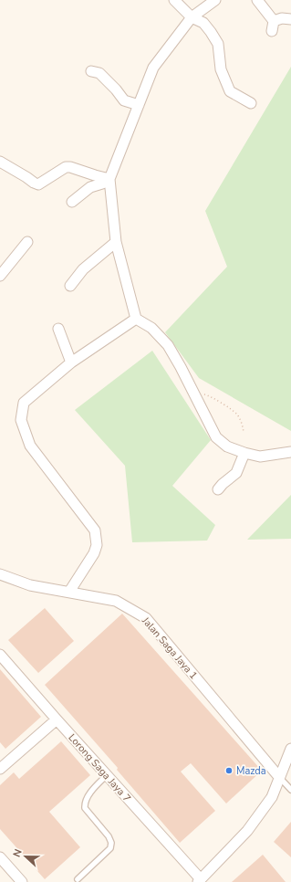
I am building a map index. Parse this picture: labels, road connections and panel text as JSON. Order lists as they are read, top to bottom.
{
  "streets": {
    "street": ["Jalan Saga Jaya 1", "Lorong Saga Jaya 7"]
  },
  "places": ["Mazda"],
  "north": "left"
}
